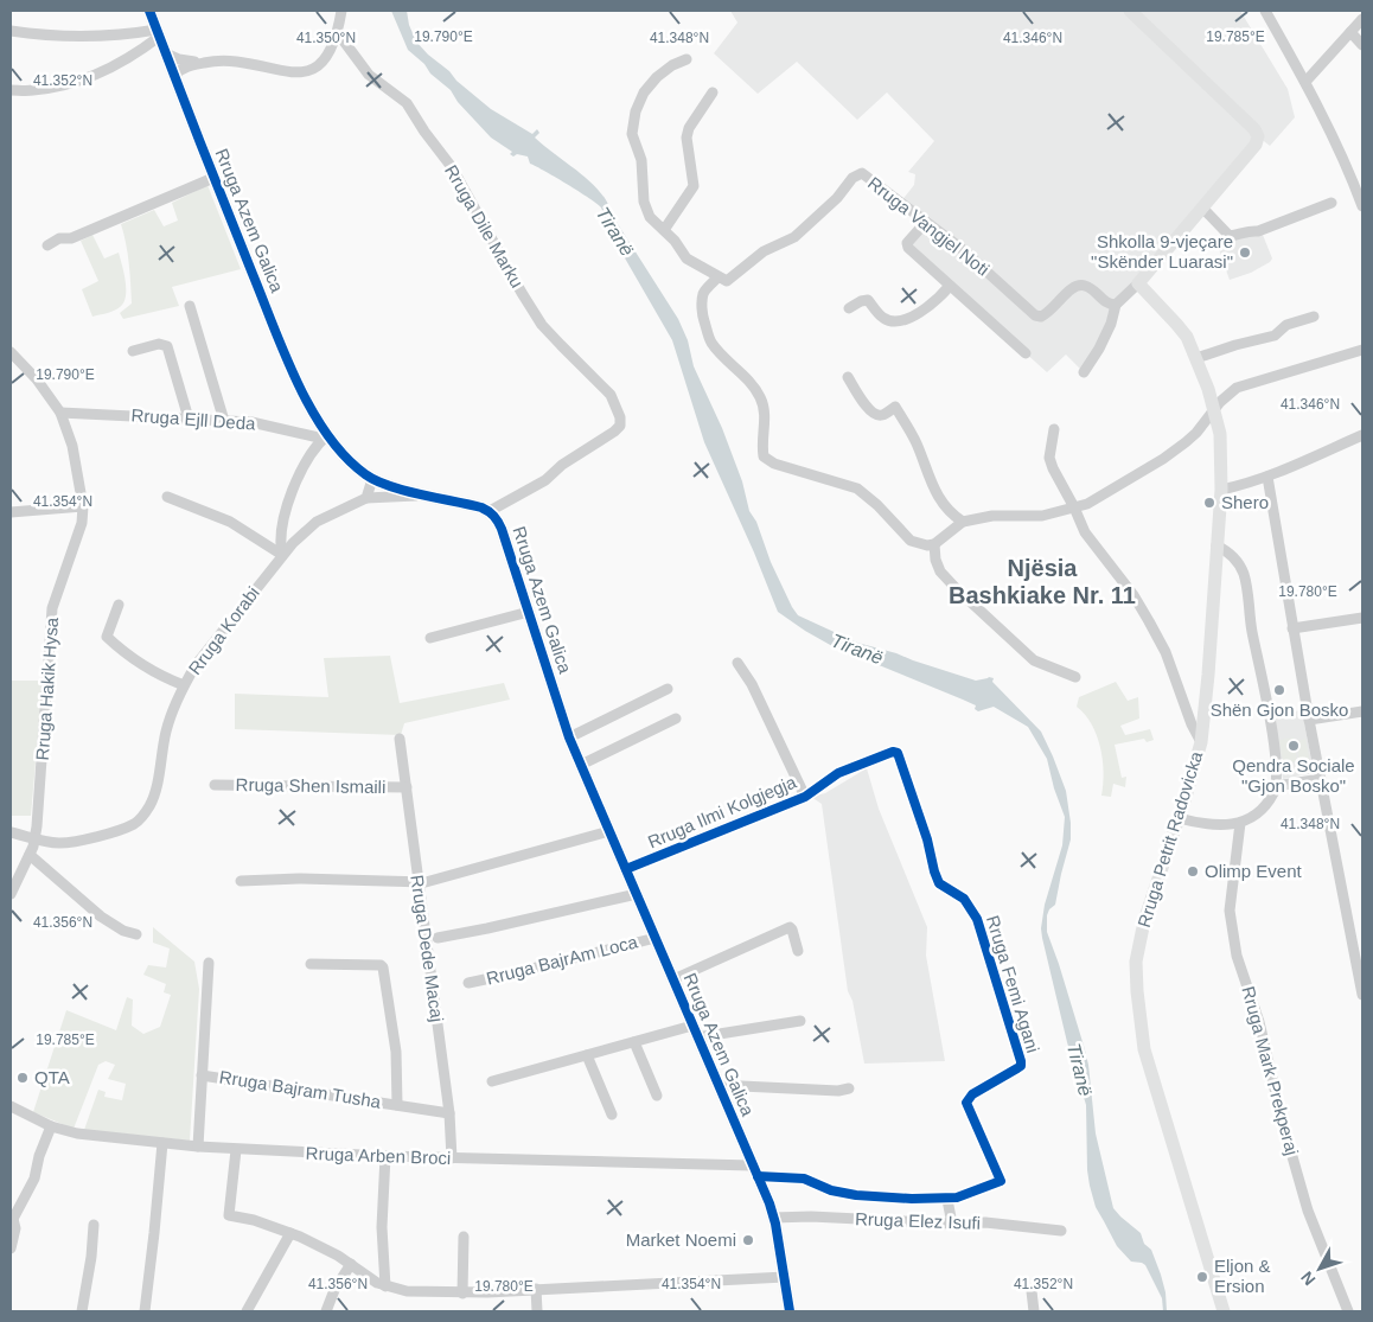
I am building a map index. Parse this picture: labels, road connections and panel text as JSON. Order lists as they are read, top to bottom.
{
  "streets": {
    "main road": ["Rruga Azem Galica", "Rruga Petrit Radovicka"],
    "street": [
      "Rruga Dile Marku",
      "Rruga Vangjel Noti",
      "Rruga Ejll Deda",
      "Rruga Korabi",
      "Rruga Hakik Hysa",
      "Rruga Shen Ismaili",
      "Rruga Ilmi Kolgjegja",
      "Rruga Dede Macaj",
      "Rruga BajrAm Loca",
      "Rruga Femi Agani",
      "Rruga Mark Prekperaj",
      "Rruga Bajram Tusha",
      "Rruga Arben Broci",
      "Rruga Elez Isufi"
    ]
  },
  "crossings": [
    ["Rruga Azem Galica", "Rruga Dile Marku"],
    ["Rruga Azem Galica", "Rruga Ejll Deda"],
    ["Rruga Azem Galica", "Rruga Ilmi Kolgjegja"],
    ["Rruga Azem Galica", "Rruga BajrAm Loca"],
    ["Rruga Azem Galica", "Rruga Arben Broci"],
    ["Rruga Ejll Deda", "Rruga Hakik Hysa"],
    ["Rruga Korabi", "Rruga Hakik Hysa"],
    ["Rruga Shen Ismaili", "Rruga Dede Macaj"],
    ["Rruga Ilmi Kolgjegja", "Rruga Femi Agani"],
    ["Rruga Dede Macaj", "Rruga Bajram Tusha"],
    ["Rruga Dede Macaj", "Rruga Arben Broci"],
    ["Rruga Femi Agani", "Rruga Arben Broci"]
  ],
  "districts": ["Njësia Bashkiake Nr. 11"],
  "water": ["Tiranë"],
  "places": [
    "Shkolla 9-vjeçare \"Skënder Luarasi\"",
    "Shero",
    "Shën Gjon Bosko",
    "Qendra Sociale \"Gjon Bosko\"",
    "Olimp Event",
    "QTA",
    "Market Noemi",
    "Eljon & Ersion"
  ],
  "north": "bottom left",
  "coordinates": [
    "19.790°E",
    "19.785°E",
    "41.348°N",
    "41.350°N",
    "41.346°N",
    "41.352°N",
    "41.354°N",
    "19.780°E",
    "41.356°N"
  ]
}
